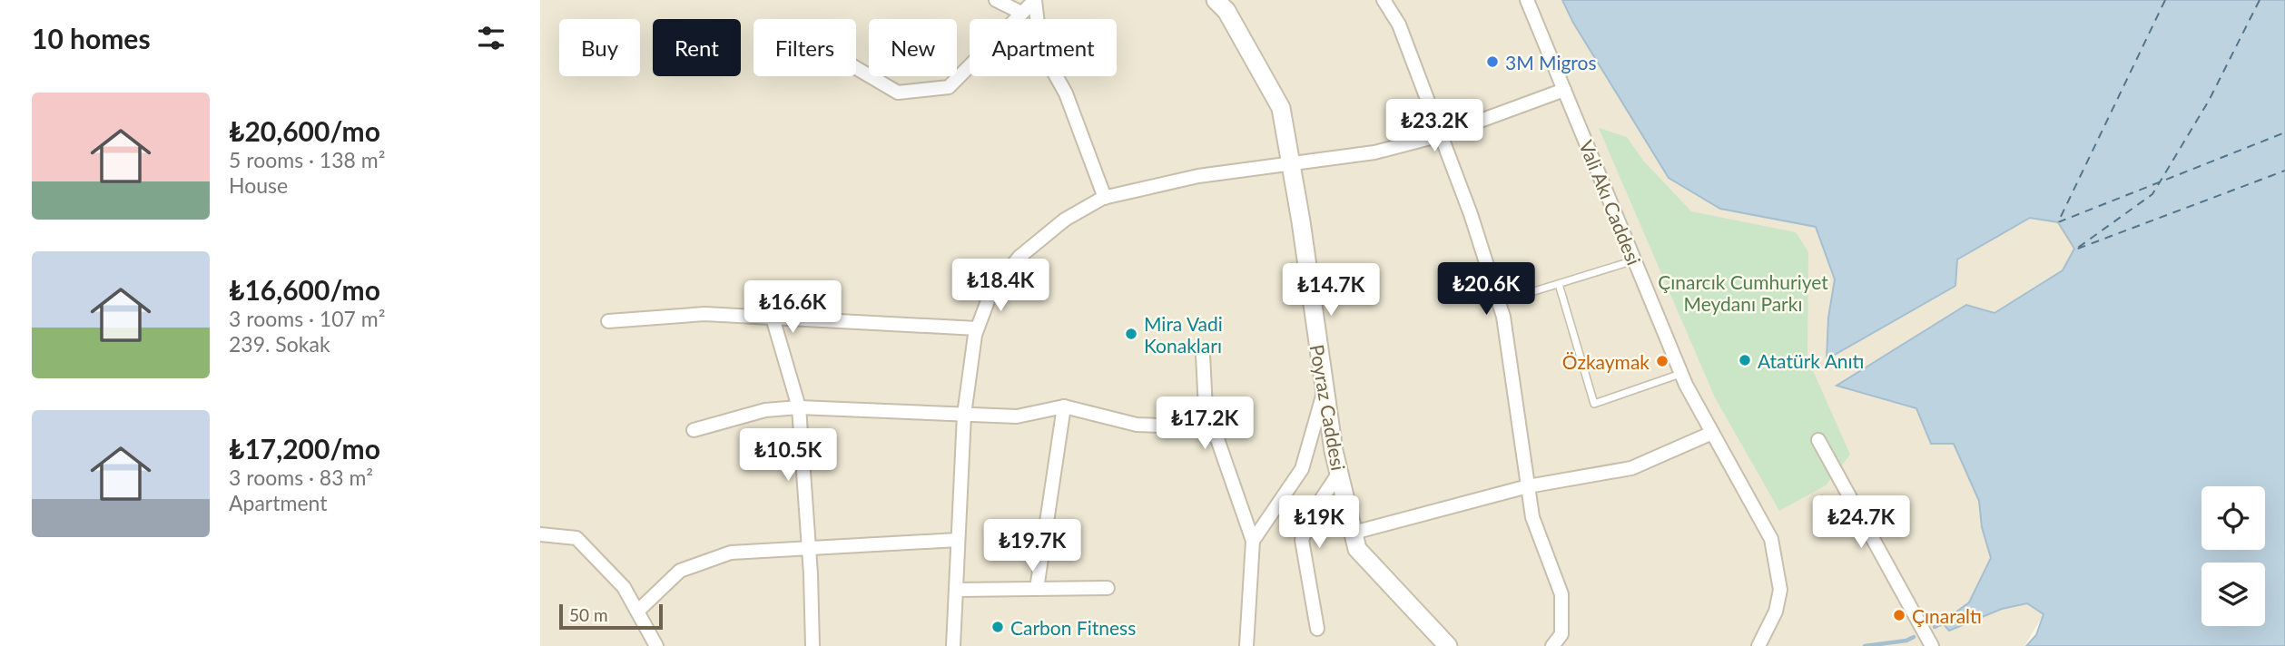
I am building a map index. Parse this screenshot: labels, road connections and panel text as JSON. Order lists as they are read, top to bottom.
{
  "streets": {
    "street": ["Vali Akı Caddesi", "Poyraz Caddesi"]
  },
  "parks": ["Çınarcık Cumhuriyet Meydanı Parkı"],
  "places": [
    "3M Migros",
    "Mira Vadi Konakları",
    "Atatürk Anıtı",
    "Özkaymak",
    "Çınaraltı",
    "Carbon Fitness"
  ],
  "scale_bar": "50 m",
  "page": {
    "heading": "10 homes",
    "chip": [
      "Buy",
      "Rent",
      "Filters",
      "New",
      "Apartment"
    ],
    "list": [
      {
        "name": "₺20,600/mo",
        "note": "5 rooms · 138 m² · House"
      },
      {
        "name": "₺16,600/mo",
        "note": "3 rooms · 107 m² · 239. Sokak"
      },
      {
        "name": "₺17,200/mo",
        "note": "3 rooms · 83 m² · Apartment"
      }
    ],
    "price": [
      "₺23.2K",
      "₺18.4K",
      "₺20.6K",
      "₺14.7K",
      "₺16.6K",
      "₺17.2K",
      "₺10.5K",
      "₺19K",
      "₺24.7K",
      "₺19.7K"
    ],
    "scale": "50 m"
  }
}
